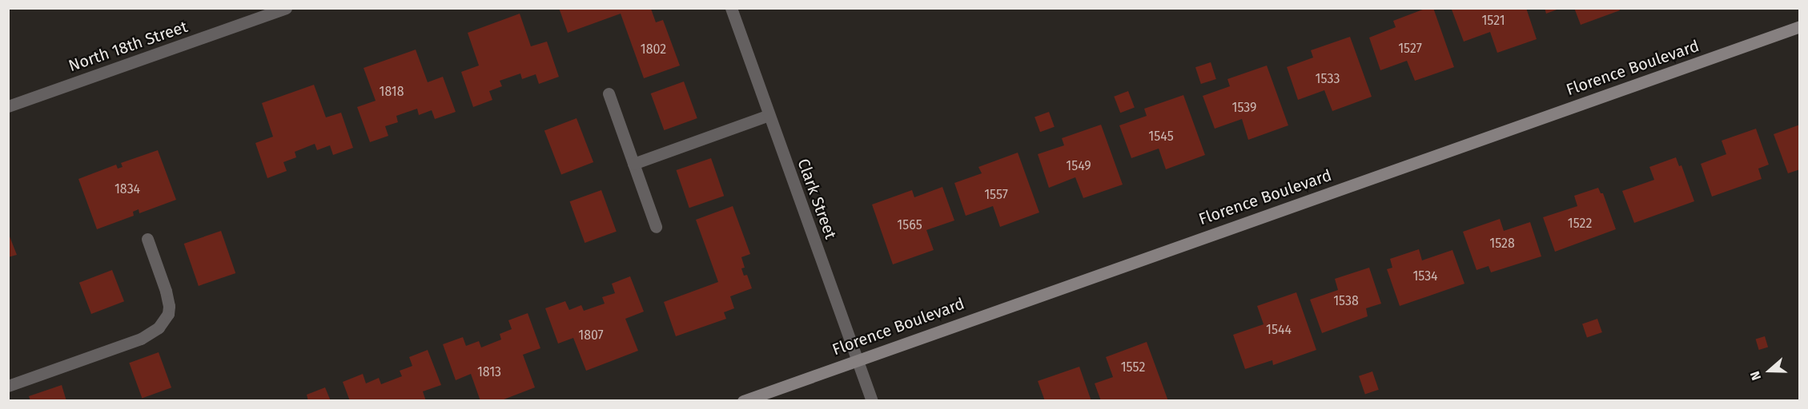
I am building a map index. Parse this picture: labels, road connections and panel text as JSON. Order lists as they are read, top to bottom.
{
  "streets": {
    "street": ["North 18th Street", "Florence Boulevard", "Clark Street"]
  },
  "crossings": [
    ["Florence Boulevard", "Clark Street"]
  ],
  "house_numbers": [
    "1521",
    "1527",
    "1802",
    "1533",
    "1818",
    "1539",
    "1545",
    "1549",
    "1834",
    "1557",
    "1522",
    "1565",
    "1528",
    "1534",
    "1538",
    "1544",
    "1807",
    "1552",
    "1813"
  ],
  "north": "left"
}
